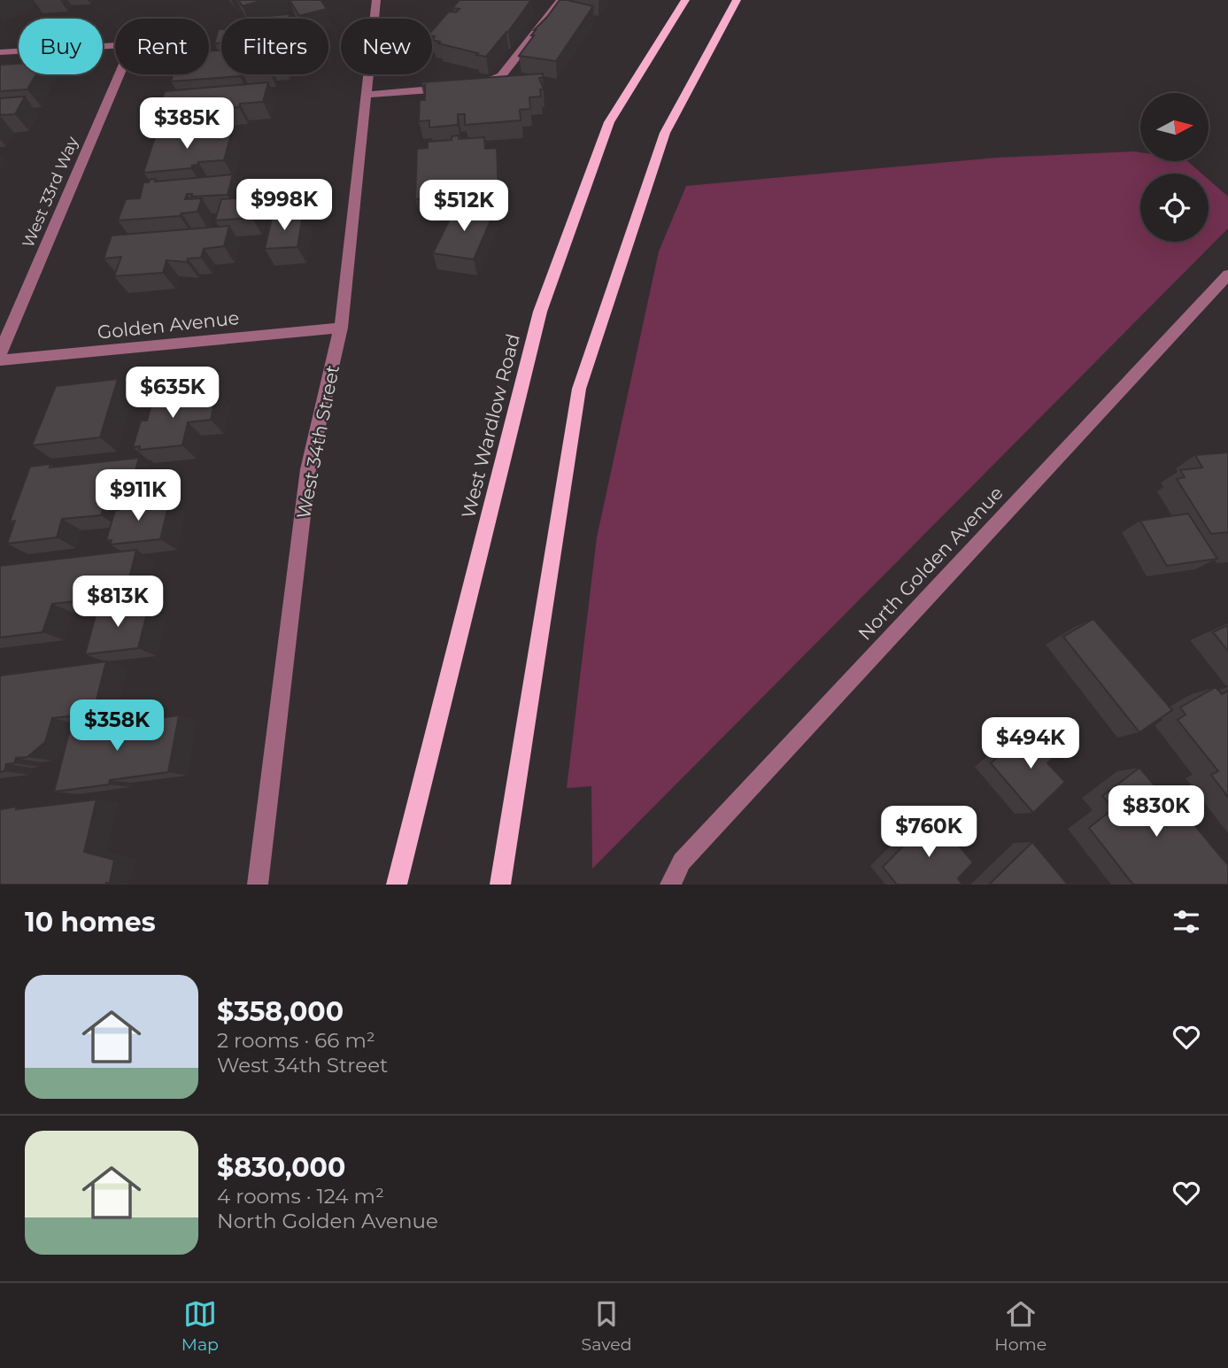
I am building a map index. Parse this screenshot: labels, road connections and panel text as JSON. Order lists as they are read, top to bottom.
{
  "streets": {
    "main road": ["West Wardlow Road"],
    "street": [
      "West 33rd Way",
      "Golden Avenue",
      "West 34th Street",
      "North Golden Avenue"
    ]
  },
  "crossings": [
    ["Golden Avenue", "West 34th Street"]
  ],
  "north": "right",
  "page": {
    "chip": [
      "Buy",
      "Rent",
      "Filters",
      "New"
    ],
    "price": [
      "$385K",
      "$998K",
      "$512K",
      "$635K",
      "$911K",
      "$813K",
      "$358K",
      "$494K",
      "$830K",
      "$760K"
    ],
    "heading": "10 homes",
    "list": [
      {
        "name": "$358,000",
        "note": "2 rooms · 66 m² · West 34th Street"
      },
      {
        "name": "$830,000",
        "note": "4 rooms · 124 m² · North Golden Avenue"
      }
    ],
    "tabs": ["Map", "Saved", "Home"]
  }
}
